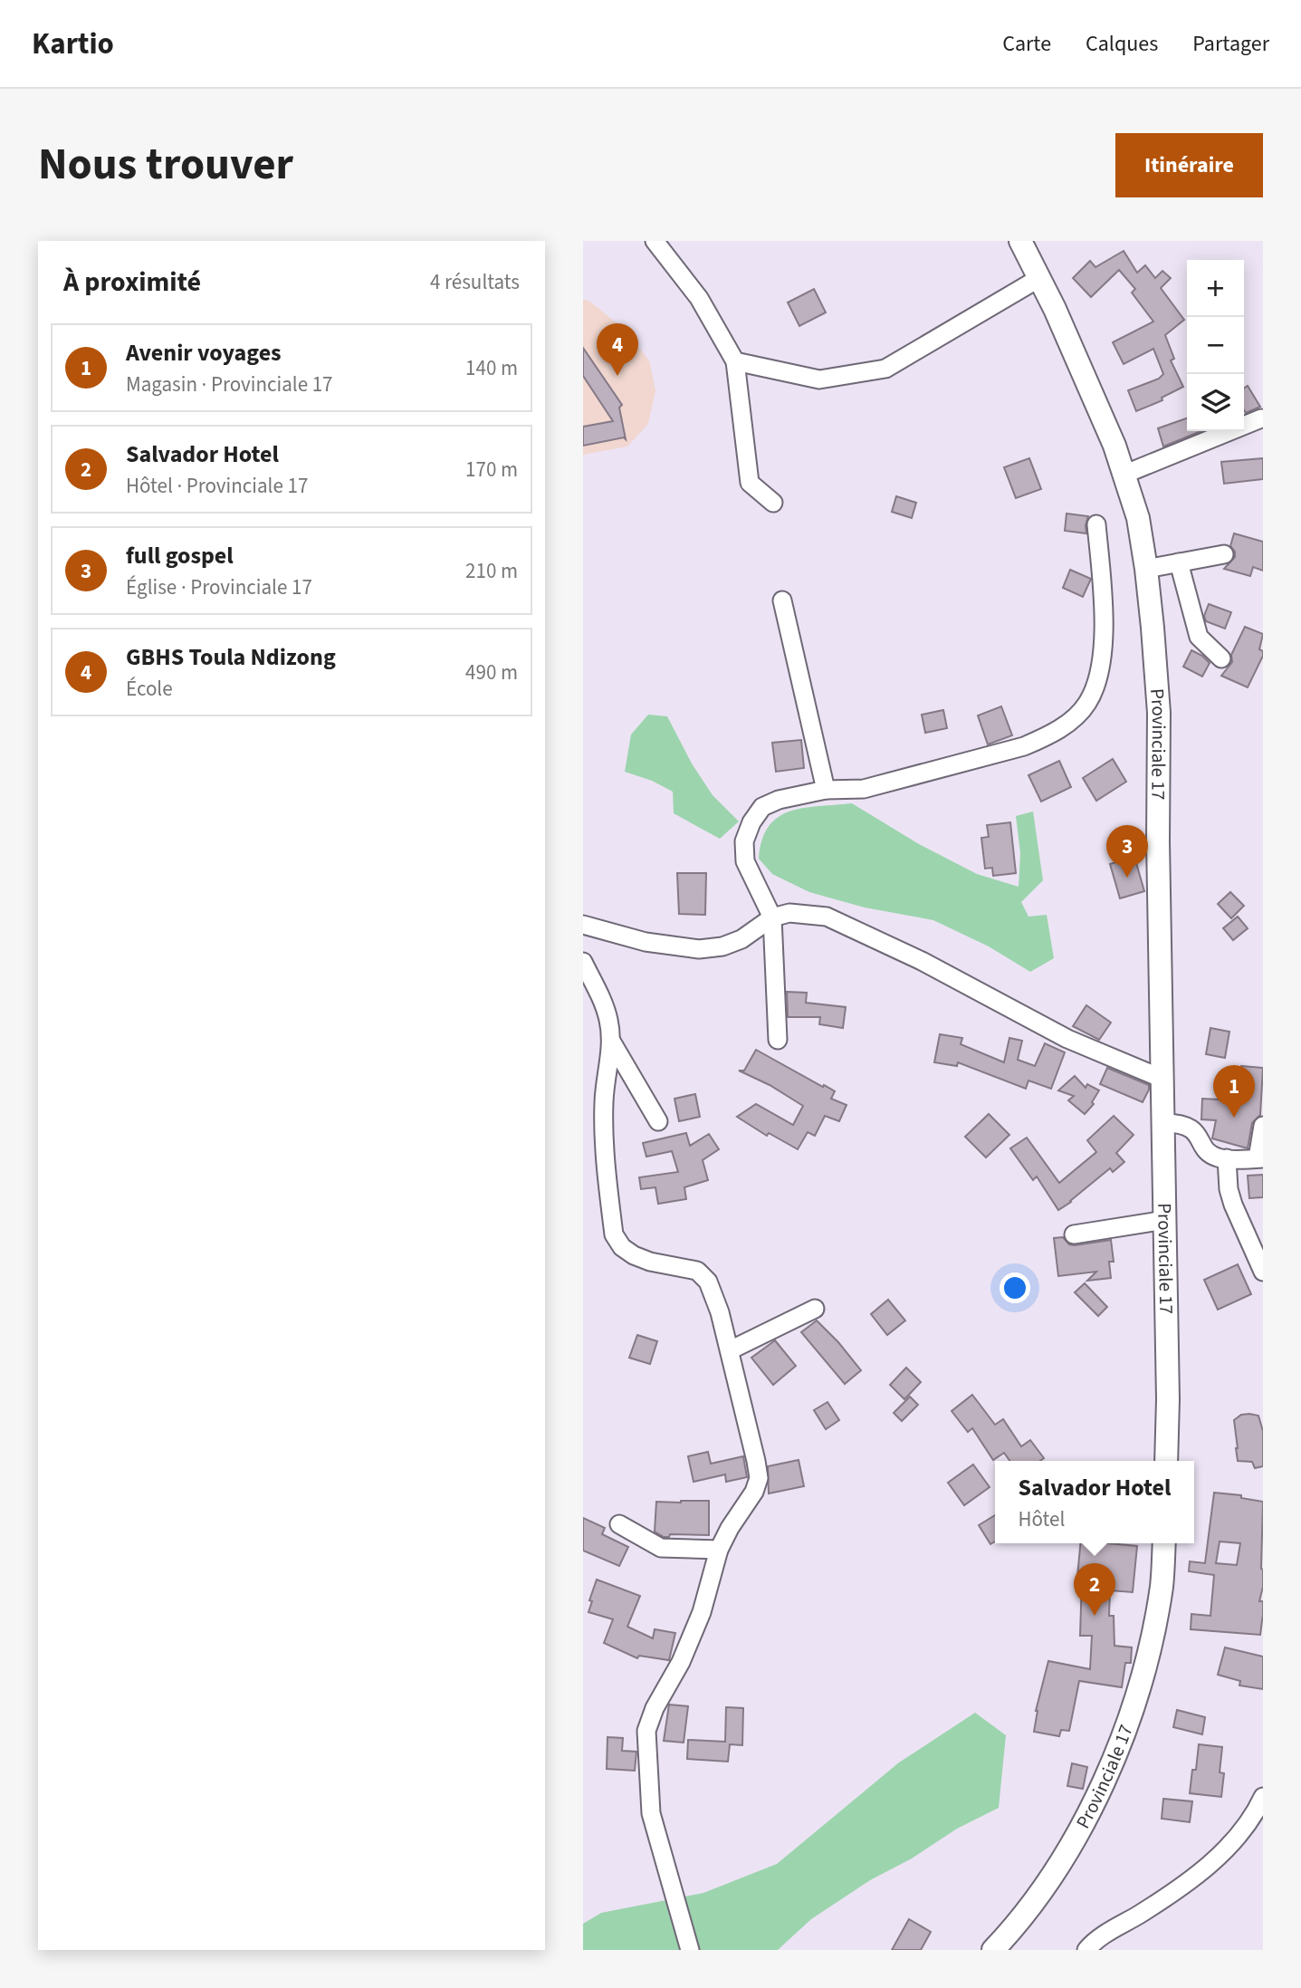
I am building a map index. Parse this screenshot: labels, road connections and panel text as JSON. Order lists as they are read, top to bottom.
{
  "streets": {
    "main road": ["Provinciale 17"]
  },
  "page": {
    "header": "Kartio",
    "nav": ["Carte", "Calques", "Partager"],
    "title": "Nous trouver",
    "buttons": "Itinéraire",
    "heading": ["À proximité", "4 résultats"],
    "map_buttons": ["+", "−"],
    "list": [
      {
        "mark": "1",
        "name": "Avenir voyages",
        "note": "Magasin · Provinciale 17",
        "value": "140 m"
      },
      {
        "mark": "2",
        "name": "Salvador Hotel",
        "note": "Hôtel · Provinciale 17",
        "value": "170 m"
      },
      {
        "mark": "3",
        "name": "full gospel",
        "note": "Église · Provinciale 17",
        "value": "210 m"
      },
      {
        "mark": "4",
        "name": "GBHS Toula Ndizong",
        "note": "École",
        "value": "490 m"
      }
    ],
    "pins": [
      "4",
      "3",
      "1",
      "2"
    ],
    "popup": ["Salvador Hotel", "Hôtel"]
  }
}
